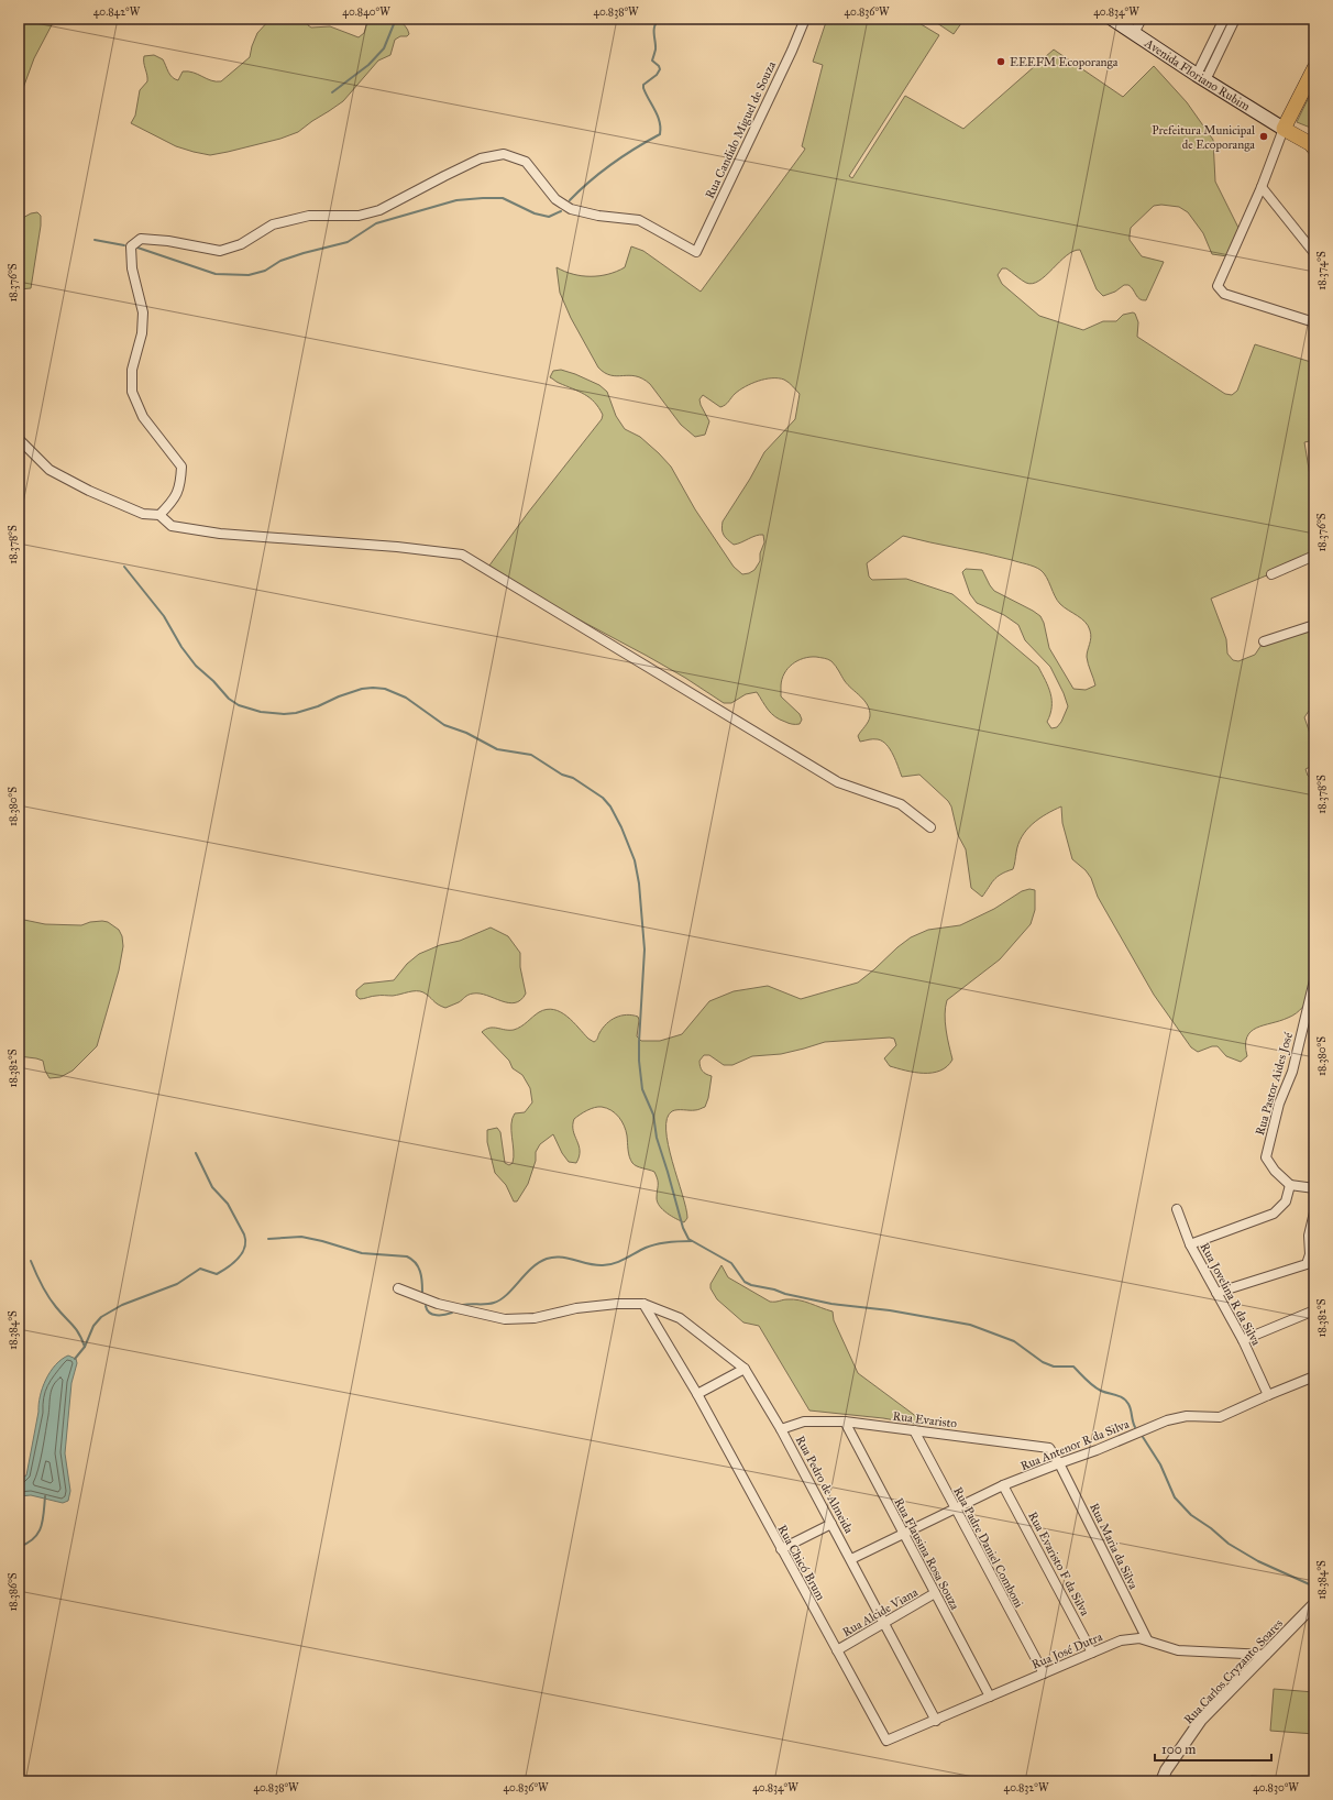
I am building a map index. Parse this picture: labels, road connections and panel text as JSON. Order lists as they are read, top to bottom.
{
  "streets": {
    "main road": ["Avenida Floriano Rubim"],
    "street": [
      "Rua Candido Miguel de Souza",
      "Rua Pastor Aides José",
      "Rua Jovelina R da Silva",
      "Rua Evaristo",
      "Rua Antenor R da Silva",
      "Rua Pedro de Almeida",
      "Rua Maria da Silva",
      "Rua Padre Daniel Comboni",
      "Rua Flausina Rosa Souza",
      "Rua Chicó Brum",
      "Rua Evaristo F da Silva",
      "Rua Alcide Viana",
      "Rua José Dutra",
      "Rua Carlos Cryzanto Soares"
    ]
  },
  "crossings": [
    ["Rua Pastor Aides José", "Rua Jovelina R da Silva"],
    ["Rua Jovelina R da Silva", "Rua Antenor R da Silva"],
    ["Rua Evaristo", "Rua Antenor R da Silva"],
    ["Rua Evaristo", "Rua Pedro de Almeida"],
    ["Rua Evaristo", "Rua Maria da Silva"],
    ["Rua Evaristo", "Rua Padre Daniel Comboni"],
    ["Rua Evaristo", "Rua Flausina Rosa Souza"],
    ["Rua Antenor R da Silva", "Rua Pedro de Almeida"],
    ["Rua Antenor R da Silva", "Rua Maria da Silva"],
    ["Rua Antenor R da Silva", "Rua Padre Daniel Comboni"],
    ["Rua Antenor R da Silva", "Rua Flausina Rosa Souza"],
    ["Rua Antenor R da Silva", "Rua Evaristo F da Silva"],
    ["Rua Pedro de Almeida", "Rua Chicó Brum"],
    ["Rua Pedro de Almeida", "Rua Alcide Viana"],
    ["Rua Pedro de Almeida", "Rua José Dutra"],
    ["Rua Maria da Silva", "Rua José Dutra"],
    ["Rua Padre Daniel Comboni", "Rua José Dutra"],
    ["Rua Flausina Rosa Souza", "Rua Alcide Viana"],
    ["Rua Flausina Rosa Souza", "Rua José Dutra"],
    ["Rua Chicó Brum", "Rua Alcide Viana"],
    ["Rua Chicó Brum", "Rua José Dutra"],
    ["Rua Evaristo F da Silva", "Rua José Dutra"],
    ["Rua José Dutra", "Rua Carlos Cryzanto Soares"]
  ],
  "places": ["EEEFM Ecoporanga", "Prefeitura Municipal de Ecoporanga"],
  "scale_bar": "100 m",
  "coordinates": [
    "40.842°W",
    "40.840°W",
    "40.838°W",
    "40.836°W",
    "40.834°W",
    "18.374°S",
    "18.376°S",
    "18.378°S",
    "18.380°S",
    "18.382°S",
    "18.384°S",
    "18.386°S",
    "40.832°W",
    "40.830°W"
  ]
}
